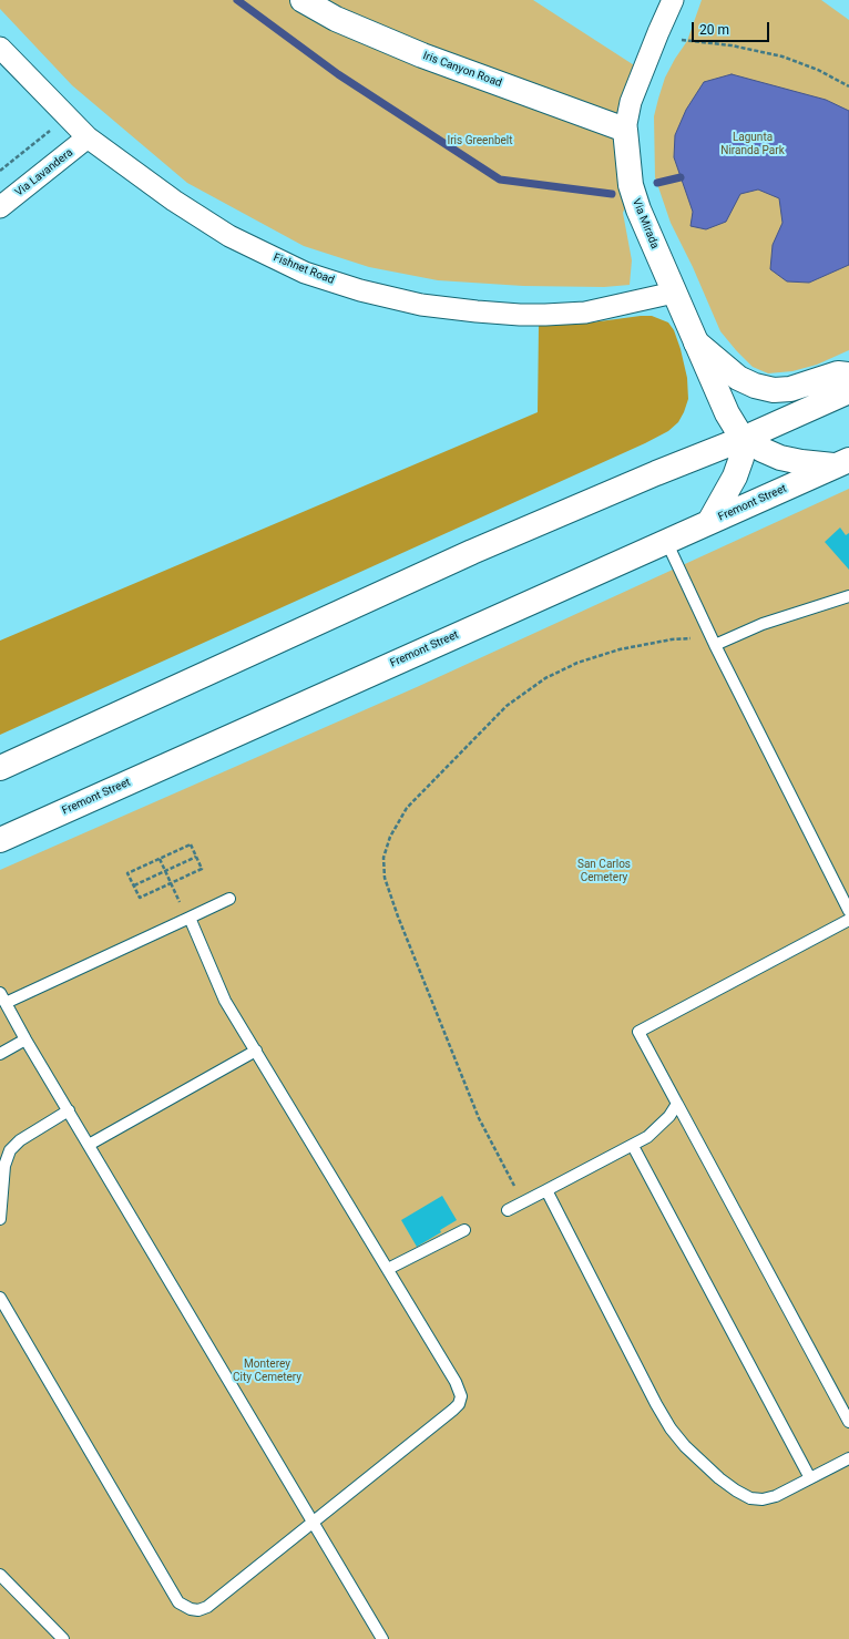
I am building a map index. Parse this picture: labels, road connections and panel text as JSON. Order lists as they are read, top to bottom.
{
  "streets": {
    "main road": ["Iris Canyon Road", "Via Mirada", "Fremont Street"],
    "street": ["Via Lavandera", "Fishnet Road"]
  },
  "crossings": [
    ["Iris Canyon Road", "Via Mirada"],
    ["Via Lavandera", "Fishnet Road"],
    ["Via Mirada", "Fishnet Road"]
  ],
  "parks": [
    "Lagunta Niranda Park",
    "Iris Greenbelt",
    "San Carlos Cemetery",
    "Monterey City Cemetery"
  ],
  "scale_bar": "20 m"
}
